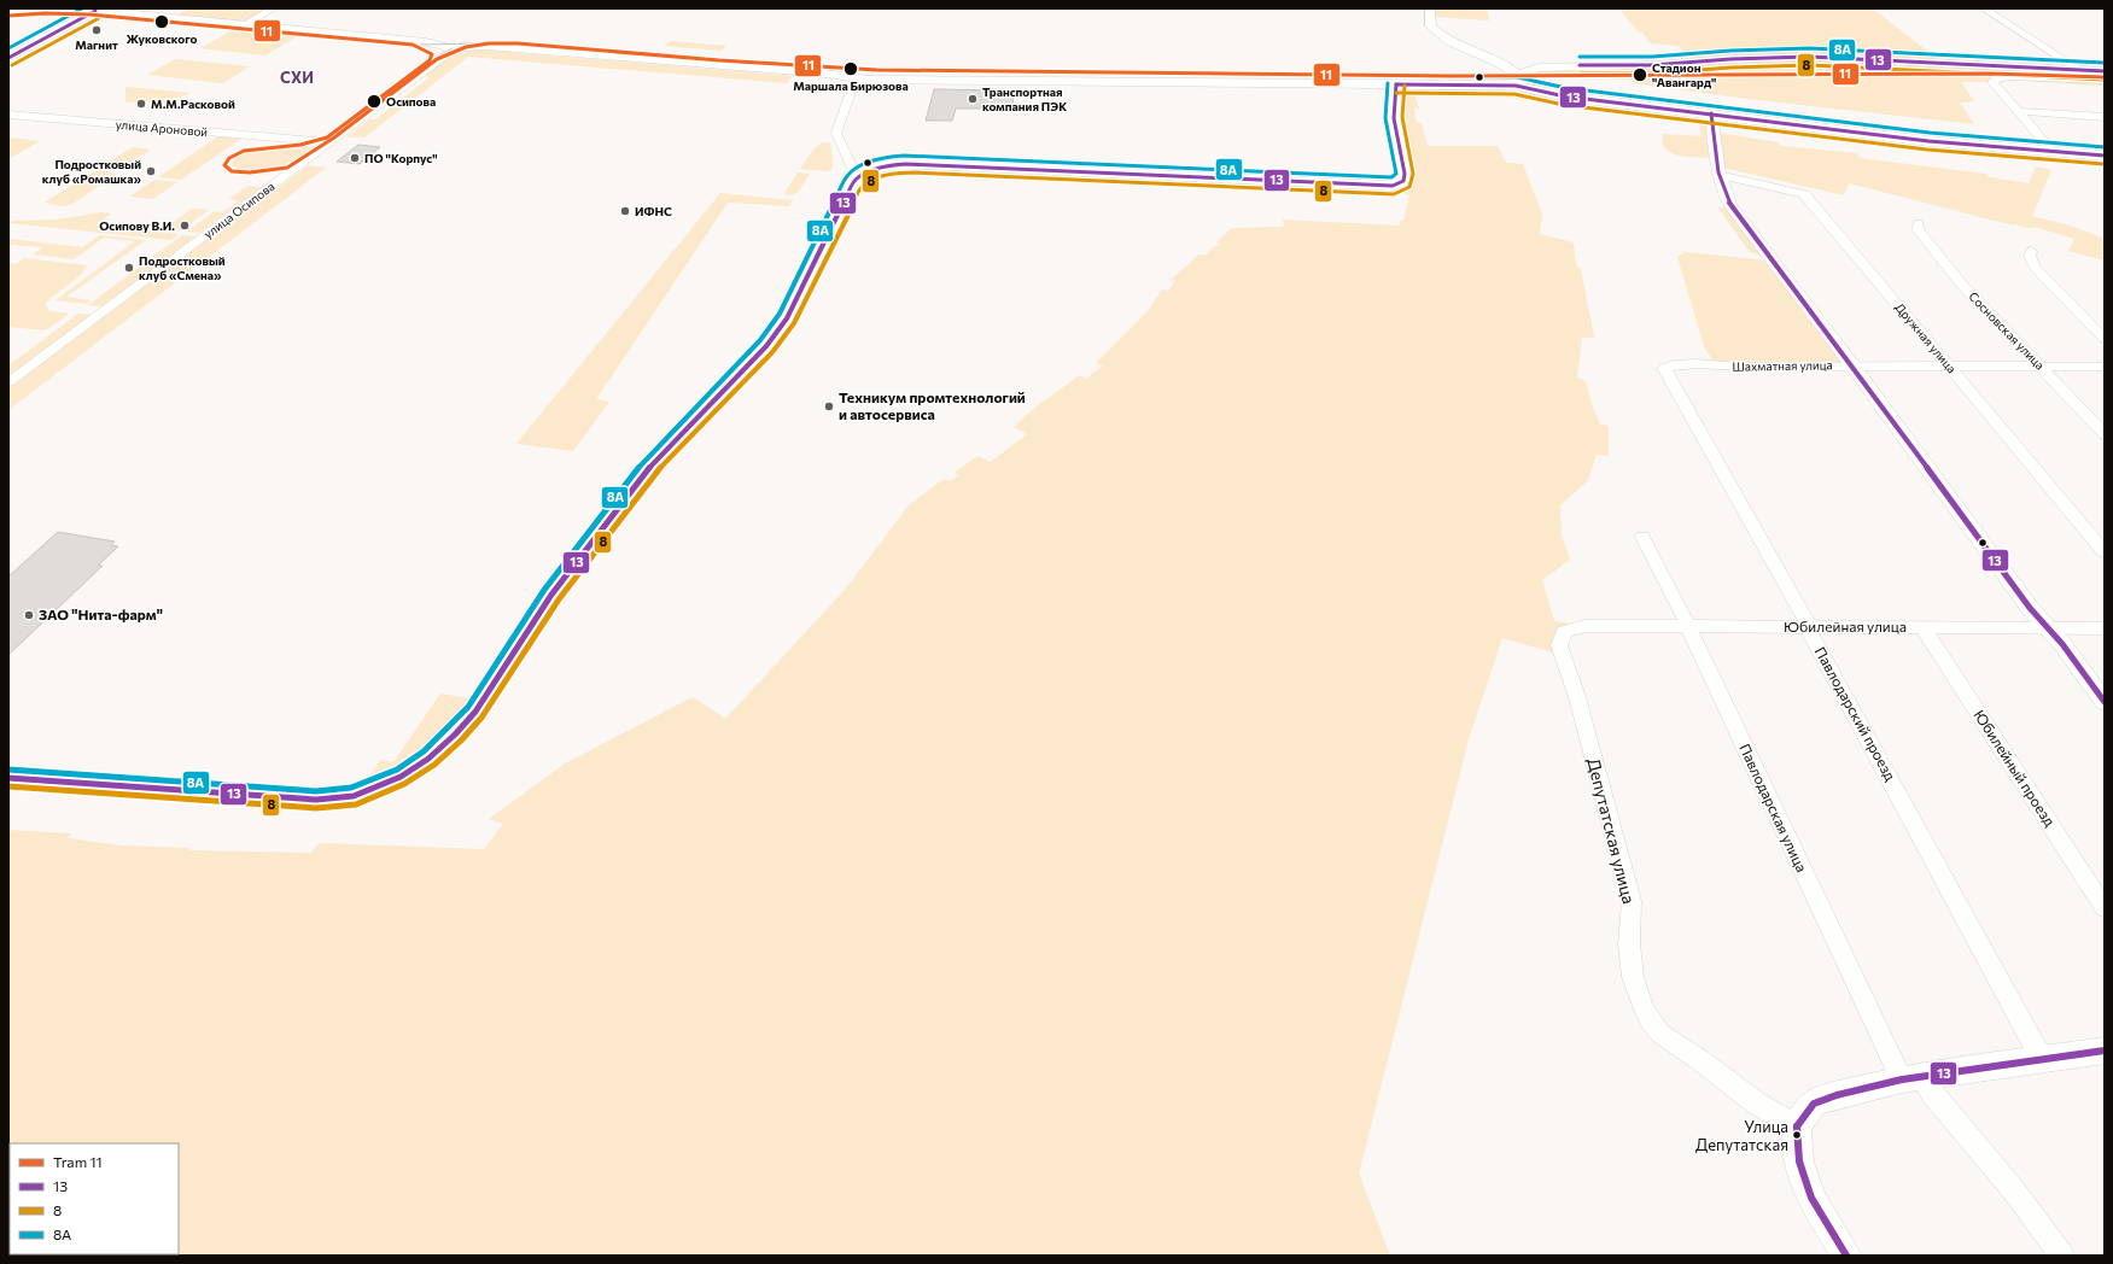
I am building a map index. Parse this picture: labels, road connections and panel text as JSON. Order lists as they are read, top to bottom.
{
  "streets": {
    "street": [
      "улица Ароновой",
      "улица Осипова",
      "Сосновская улица",
      "Дружная улица",
      "Шахматная улица",
      "Юбилейная улица",
      "Павлодарский проезд",
      "Юбилейный проезд",
      "Павлодарская улица",
      "Депутатская улица"
    ]
  },
  "crossings": [
    ["Сосновская улица", "Шахматная улица"],
    ["Дружная улица", "Шахматная улица"],
    ["Шахматная улица", "Павлодарский проезд"],
    ["Юбилейная улица", "Павлодарский проезд"],
    ["Юбилейная улица", "Юбилейный проезд"],
    ["Юбилейная улица", "Павлодарская улица"],
    ["Юбилейная улица", "Депутатская улица"]
  ],
  "districts": ["СХИ"],
  "places": [
    "Жуковского",
    "Магнит",
    "Маршала Бирюзова",
    "Стадион \"Авангард\"",
    "Транспортная компания ПЭК",
    "Осипова",
    "М.М.Расковой",
    "ПО \"Корпус\"",
    "Подростковый клуб «Ромашка»",
    "ИФНС",
    "Осипову В.И.",
    "Подростковый клуб «Смена»",
    "Техникум промтехнологий и автосервиса",
    "ЗАО \"Нита-фарм\"",
    "Улица Депутатская"
  ],
  "lines": [
    "transit line 8А",
    "transit line 13",
    "tram line 11",
    "transit line 8"
  ],
  "legend": [
    "Tram 11",
    "13",
    "8",
    "8А"
  ]
}
